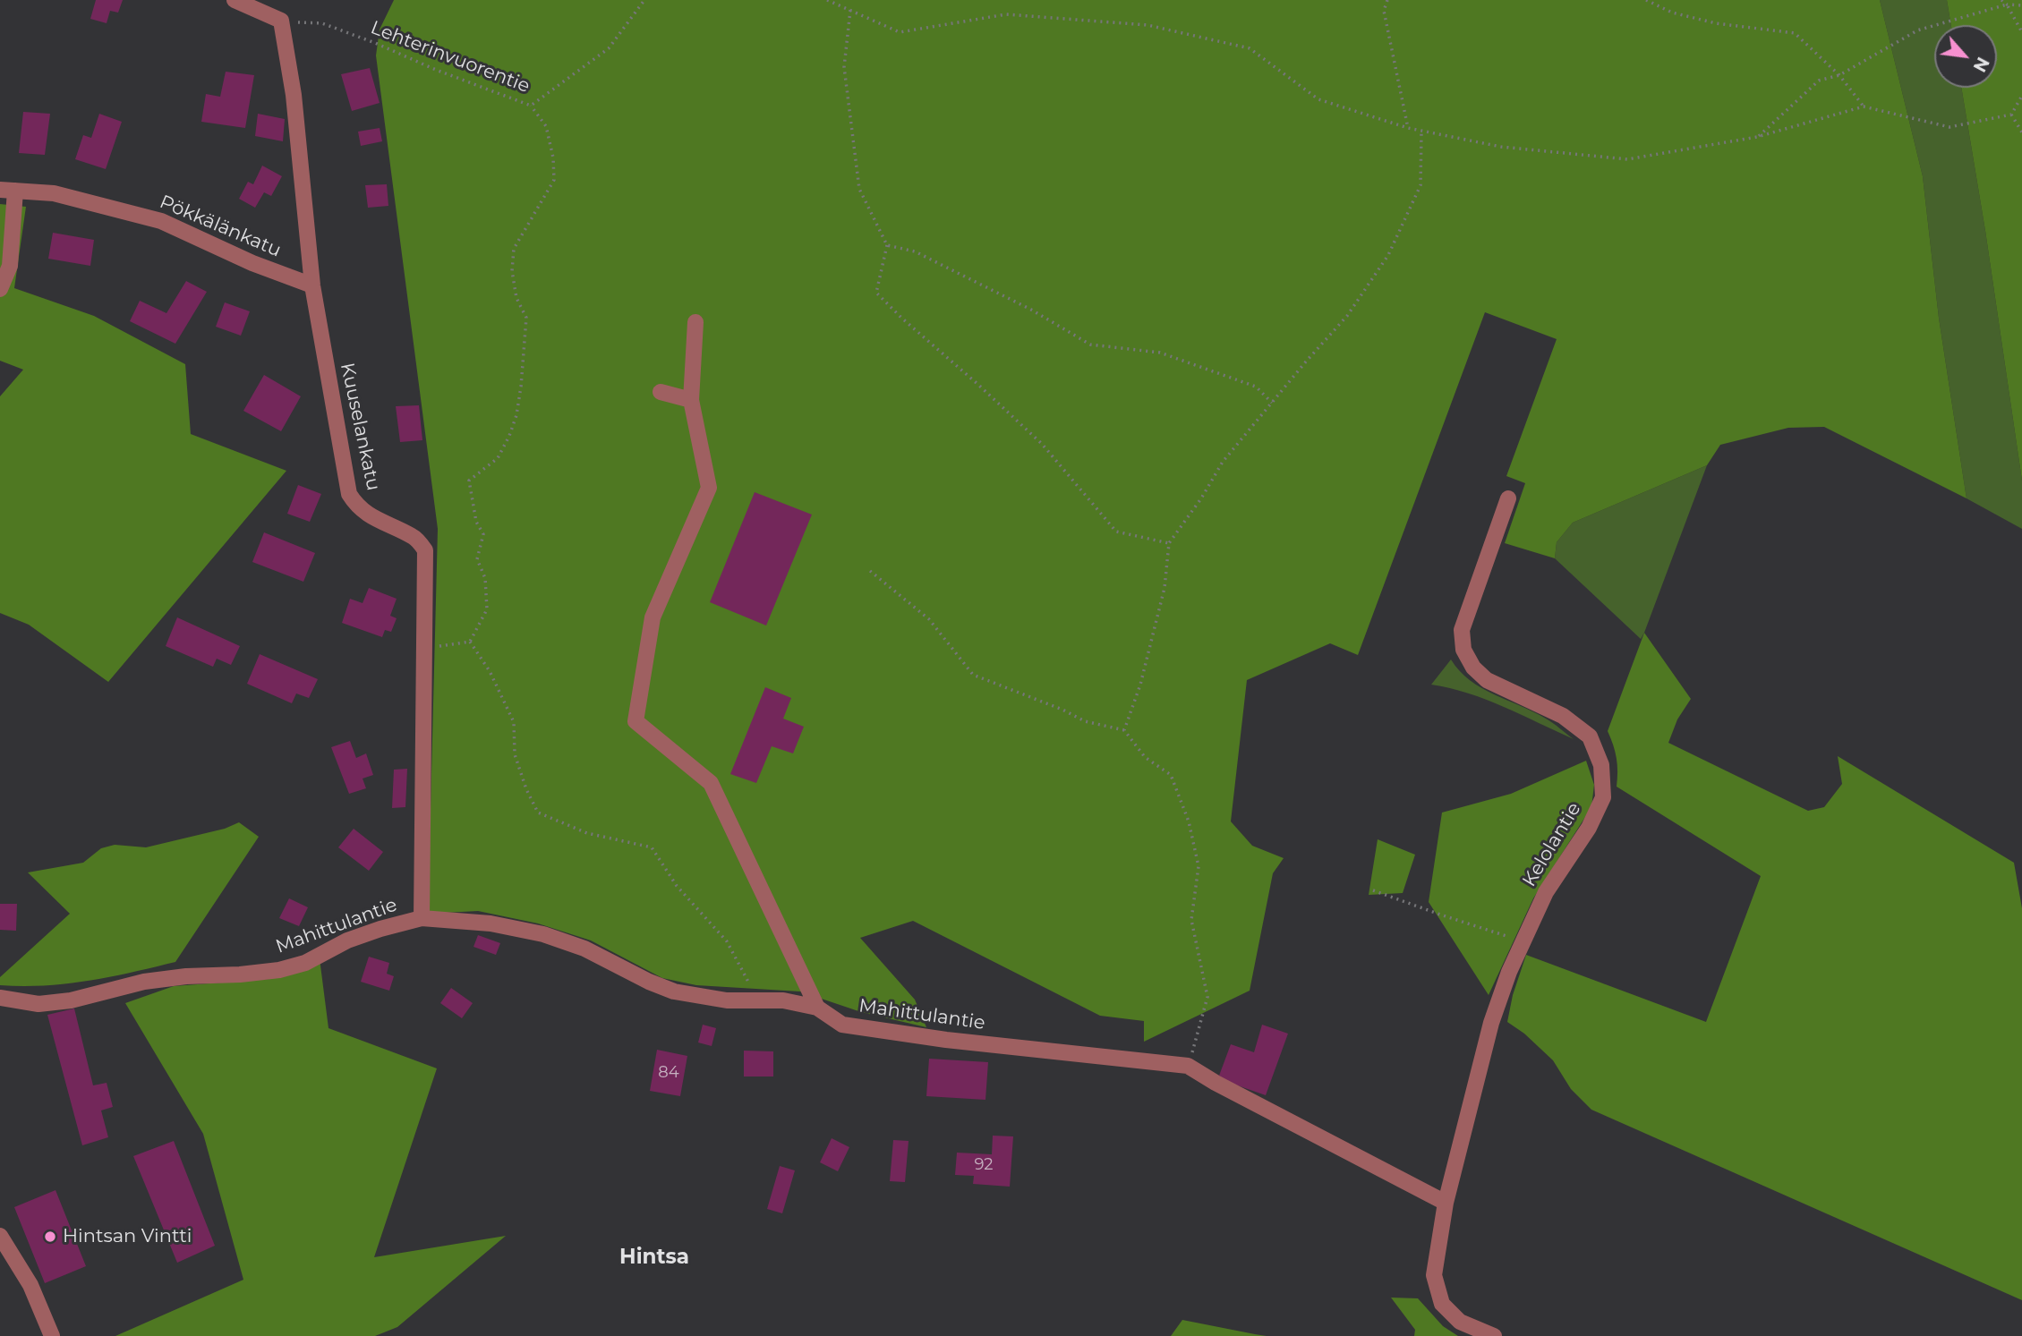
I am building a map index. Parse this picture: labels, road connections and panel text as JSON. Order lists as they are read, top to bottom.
{
  "streets": {
    "street": [
      "Pökkälänkatu",
      "Kuuselankatu",
      "Kelolantie",
      "Mahittulantie"
    ],
    "path": ["Lehterinvuorentie"]
  },
  "crossings": [
    ["Lehterinvuorentie", "Kuuselankatu"],
    ["Pökkälänkatu", "Kuuselankatu"],
    ["Kuuselankatu", "Mahittulantie"],
    ["Kelolantie", "Mahittulantie"]
  ],
  "districts": ["Hintsa"],
  "places": ["Hintsan Vintti"],
  "house_numbers": ["84", "92"],
  "north": "bottom right"
}
